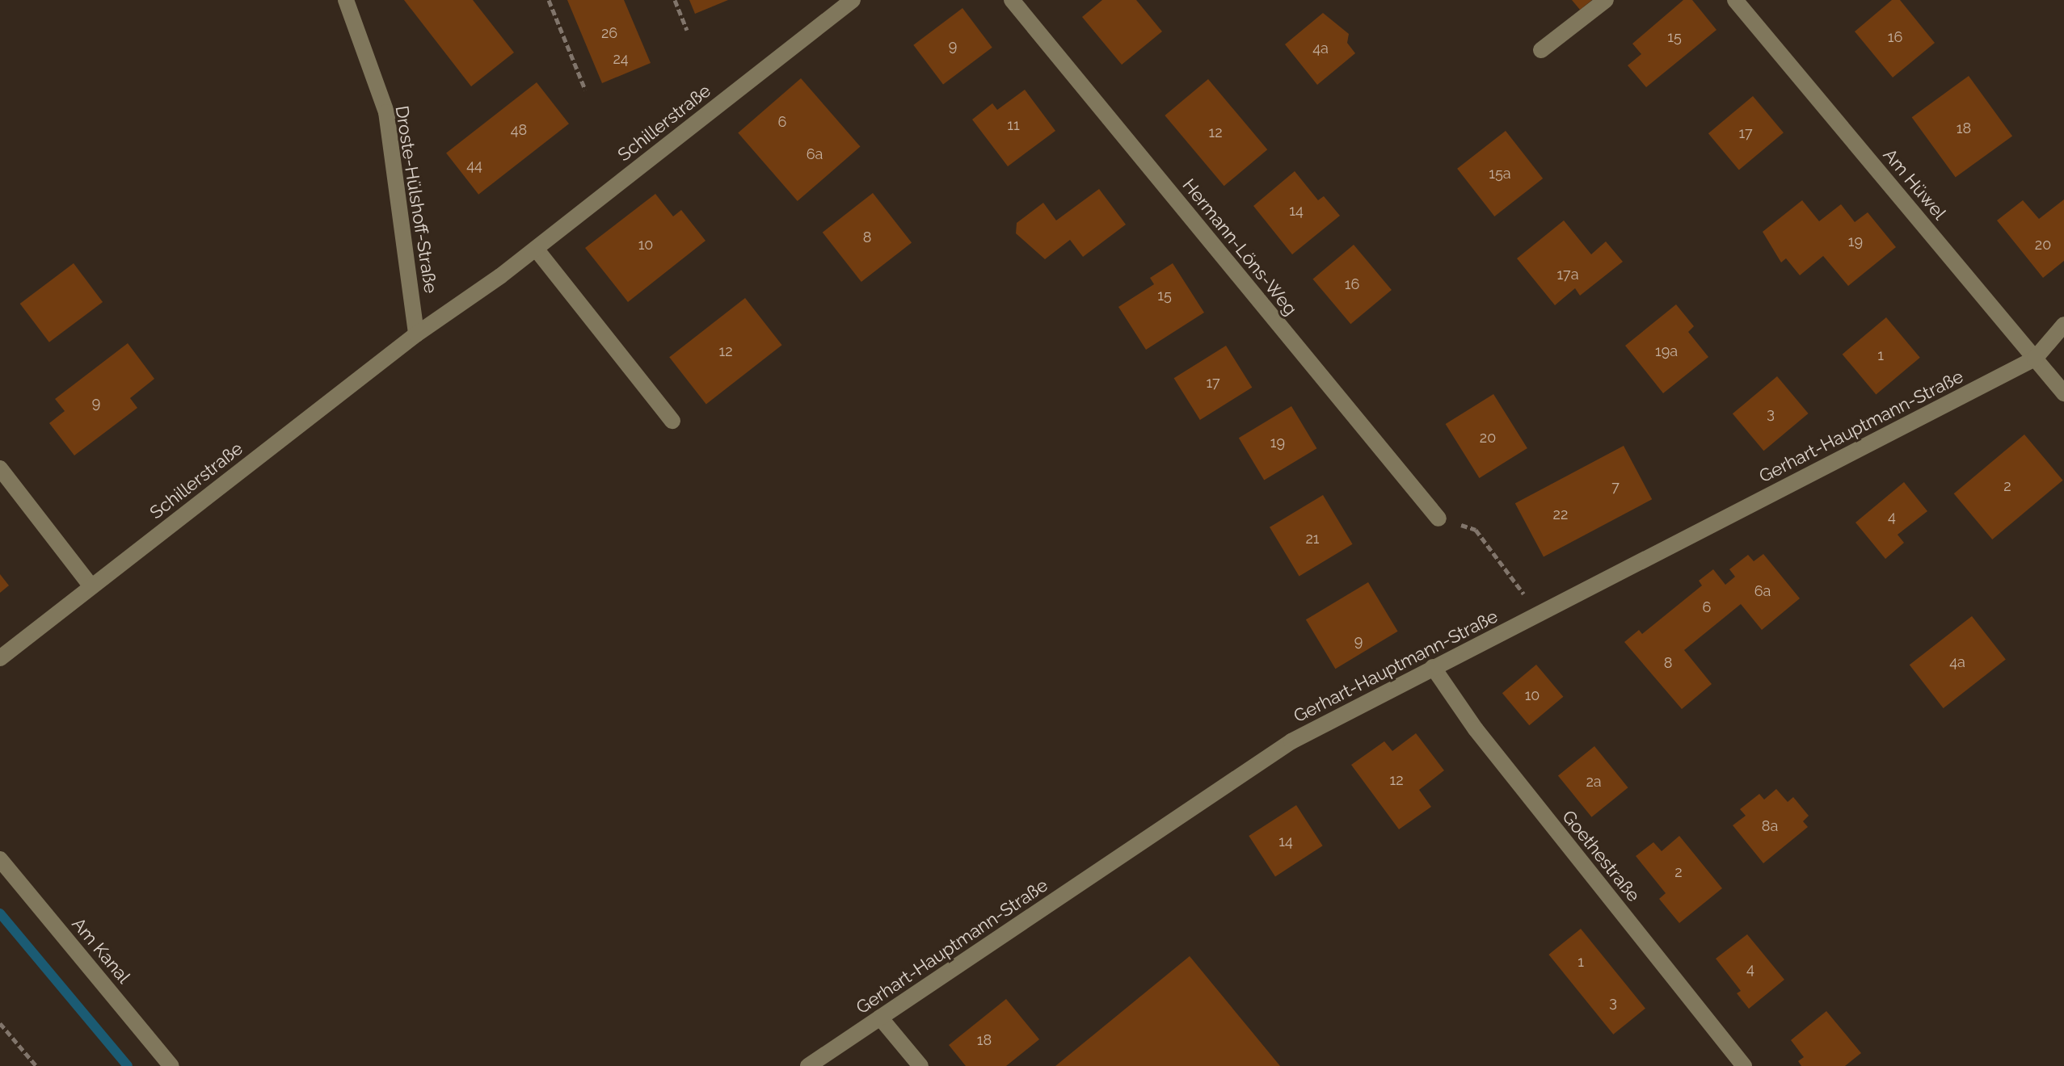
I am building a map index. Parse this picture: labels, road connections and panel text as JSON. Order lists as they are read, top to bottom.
{
  "streets": {
    "street": [
      "Schillerstraße",
      "Am Hüwel",
      "Droste-Hülshoff-Straße",
      "Hermann-Löns-Weg",
      "Gerhart-Hauptmann-Straße",
      "Goethestraße",
      "Am Kanal"
    ]
  },
  "crossings": [
    ["Schillerstraße", "Droste-Hülshoff-Straße"],
    ["Am Hüwel", "Gerhart-Hauptmann-Straße"],
    ["Gerhart-Hauptmann-Straße", "Goethestraße"]
  ],
  "house_numbers": [
    "26",
    "15",
    "16",
    "9",
    "4a",
    "24",
    "6",
    "11",
    "18",
    "48",
    "12",
    "17",
    "6a",
    "44",
    "15a",
    "14",
    "8",
    "19",
    "10",
    "20",
    "17a",
    "16",
    "15",
    "12",
    "19a",
    "1",
    "17",
    "9",
    "3",
    "20",
    "19",
    "2",
    "7",
    "22",
    "4",
    "21",
    "6a",
    "6",
    "9",
    "4a",
    "8",
    "10",
    "12",
    "2a",
    "8a",
    "14",
    "2",
    "1",
    "4",
    "3",
    "18"
  ]
}
